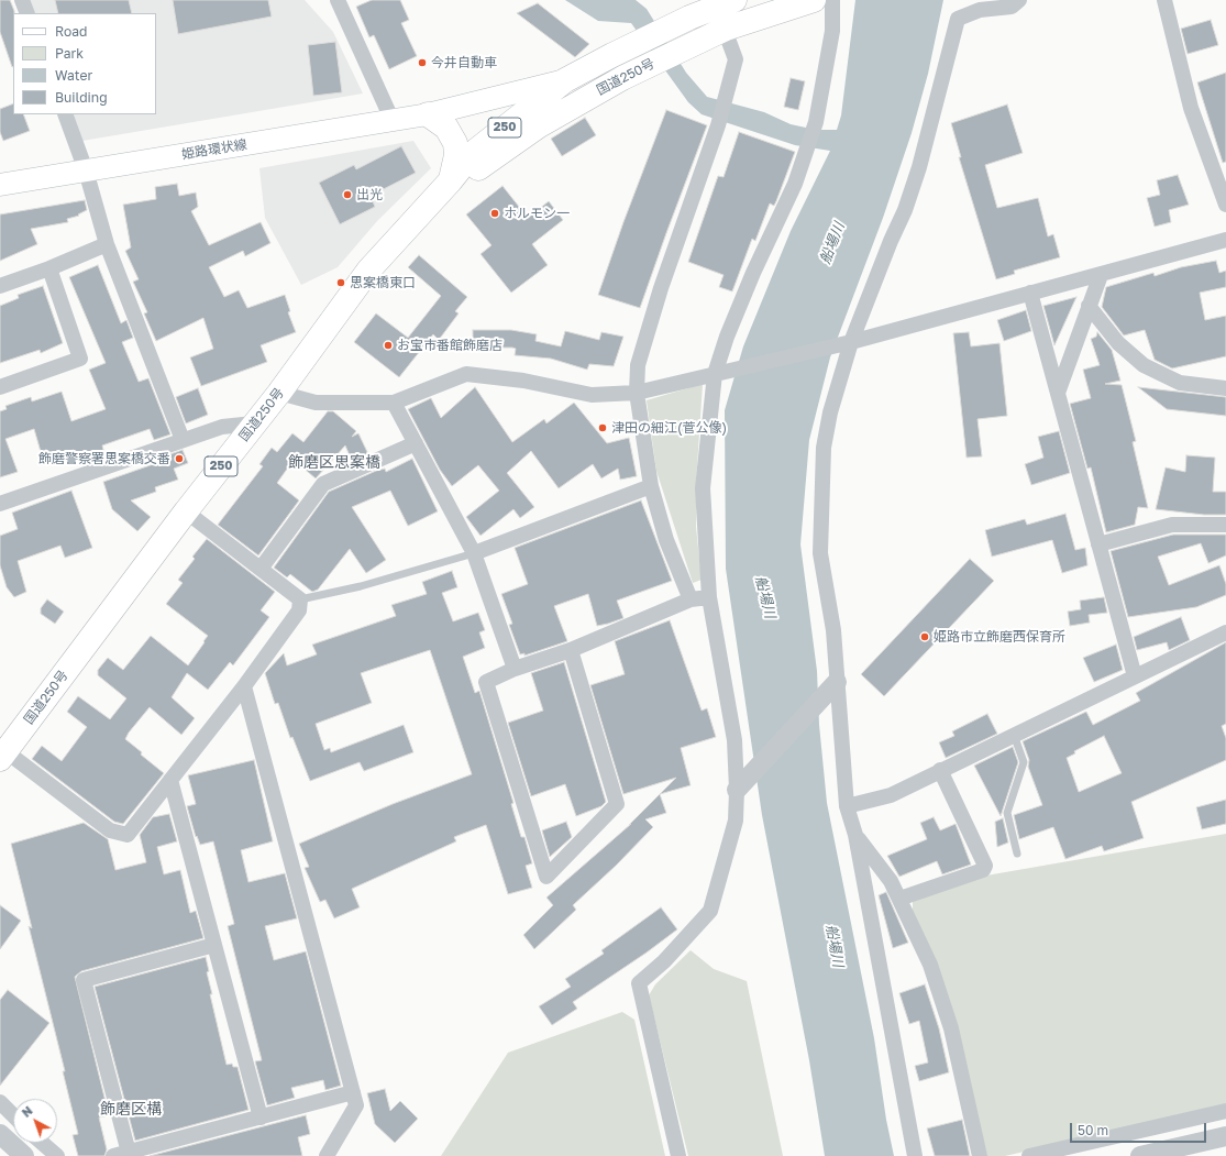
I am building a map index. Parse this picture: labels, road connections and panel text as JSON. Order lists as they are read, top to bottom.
{
  "streets": {
    "highway": ["国道250号", "250"],
    "main road": ["姫路環状線"]
  },
  "crossings": [
    ["国道250号", "姫路環状線"]
  ],
  "districts": ["飾磨区思案橋", "飾磨区構"],
  "water": ["船場川"],
  "places": [
    "今井自動車",
    "出光",
    "ホルモン一",
    "思案橋東口",
    "お宝市番館飾磨店",
    "津田の細江(菅公像)",
    "飾磨警察署思案橋交番",
    "姫路市立飾磨西保育所"
  ],
  "legend": [
    "Road",
    "Park",
    "Water",
    "Building"
  ],
  "scale_bar": "50 m",
  "north": "top left"
}
